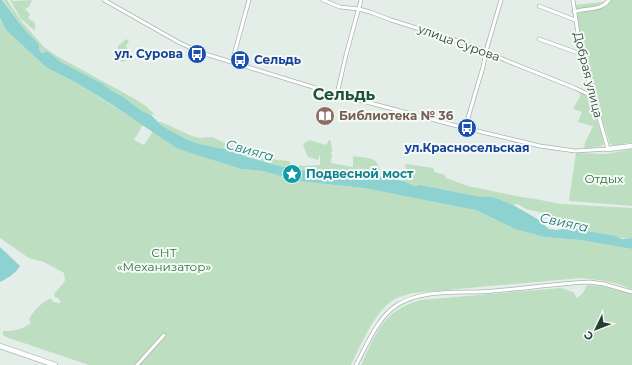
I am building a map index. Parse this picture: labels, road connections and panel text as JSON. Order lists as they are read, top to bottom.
{
  "streets": {
    "street": ["улица Сурова", "Добрая улица"]
  },
  "crossings": [
    ["улица Сурова", "Добрая улица"]
  ],
  "districts": ["Сельдь"],
  "water": ["Свияга"],
  "parks": ["Отдых", "СНТ «Механизатор»"],
  "places": {
    "bus stop": ["ул. Сурова", "Сельдь", "ул.Красносельская"],
    "library": ["Библиотека № 36"],
    "place": ["Подвесной мост"]
  },
  "north": "bottom left"
}
